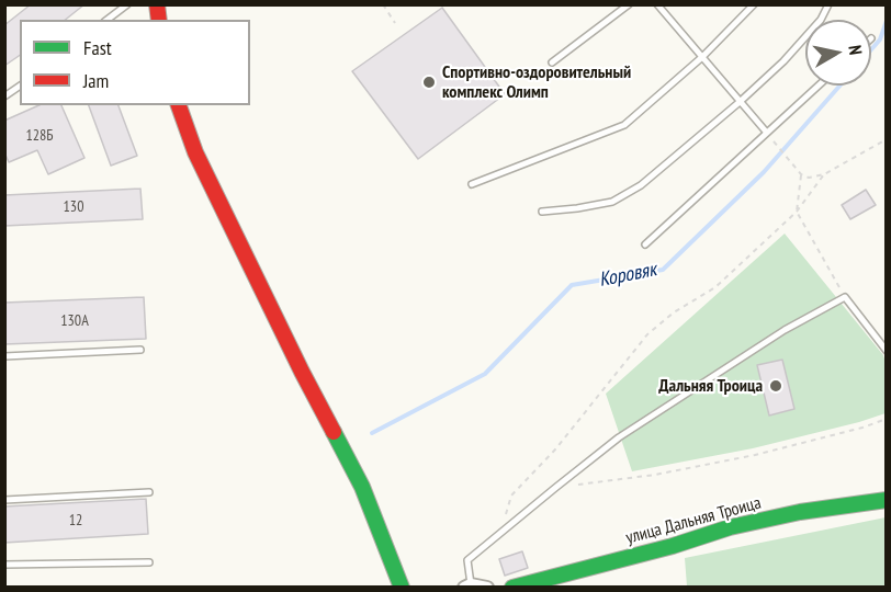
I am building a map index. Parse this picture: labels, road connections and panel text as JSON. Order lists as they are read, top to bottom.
{
  "streets": {
    "street": ["улица Дальняя Троица"]
  },
  "water": ["Коровяк"],
  "places": ["Спортивно-оздоровительный комплекс Олимп", "Дальняя Троица"],
  "house_numbers": [
    "128Б",
    "130",
    "130А",
    "12"
  ],
  "legend": ["Fast", "Jam"],
  "north": "right"
}
